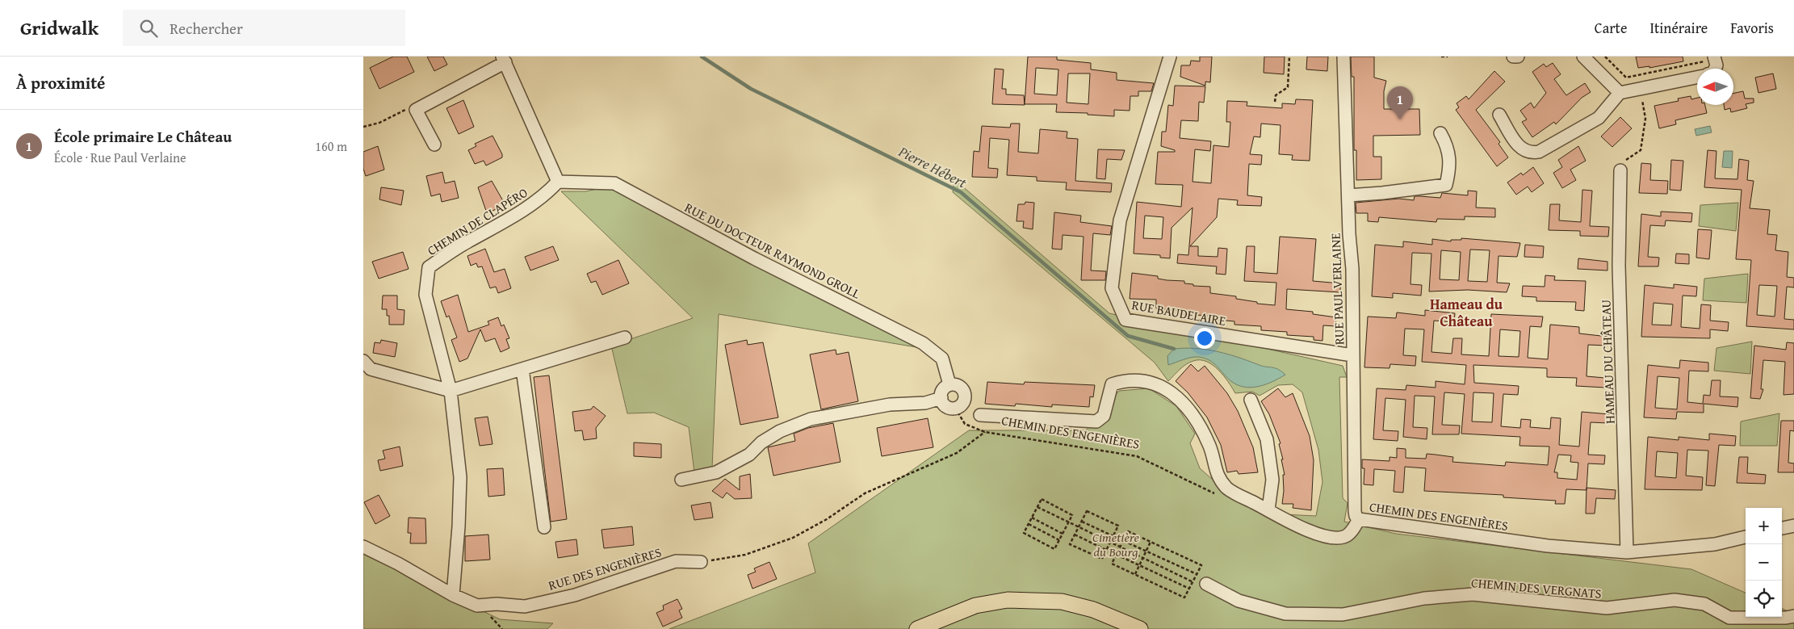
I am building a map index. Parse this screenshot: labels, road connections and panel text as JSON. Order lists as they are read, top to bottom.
{
  "streets": {
    "street": [
      "CHEMIN DE CLAPÉRO",
      "RUE DU DOCTEUR RAYMOND GROLL",
      "RUE PAUL VERLAINE",
      "RUE BAUDELAIRE",
      "HAMEAU DU CHÂTEAU",
      "CHEMIN DES ENGENIÈRES",
      "RUE DES ENGENIÈRES",
      "CHEMIN DES VERGNATS"
    ]
  },
  "crossings": [
    ["CHEMIN DE CLAPÉRO", "RUE DU DOCTEUR RAYMOND GROLL"],
    ["CHEMIN DE CLAPÉRO", "RUE DES ENGENIÈRES"],
    ["RUE DU DOCTEUR RAYMOND GROLL", "CHEMIN DES ENGENIÈRES"],
    ["RUE PAUL VERLAINE", "RUE BAUDELAIRE"],
    ["RUE PAUL VERLAINE", "CHEMIN DES ENGENIÈRES"],
    ["HAMEAU DU CHÂTEAU", "CHEMIN DES ENGENIÈRES"],
    ["CHEMIN DES ENGENIÈRES", "RUE DES ENGENIÈRES"]
  ],
  "districts": ["Hameau du Château"],
  "water": ["Pierre Hébert"],
  "parks": ["Cimetière du Bourg"],
  "north": "left",
  "page": {
    "header": "Gridwalk",
    "search": "Rechercher",
    "nav": ["Carte", "Itinéraire", "Favoris"],
    "heading": "À proximité",
    "pins": "1",
    "list": [
      {
        "mark": "1",
        "name": "École primaire Le Château",
        "note": "École · Rue Paul Verlaine",
        "value": "160 m"
      }
    ],
    "map_buttons": ["+", "−"]
  }
}
